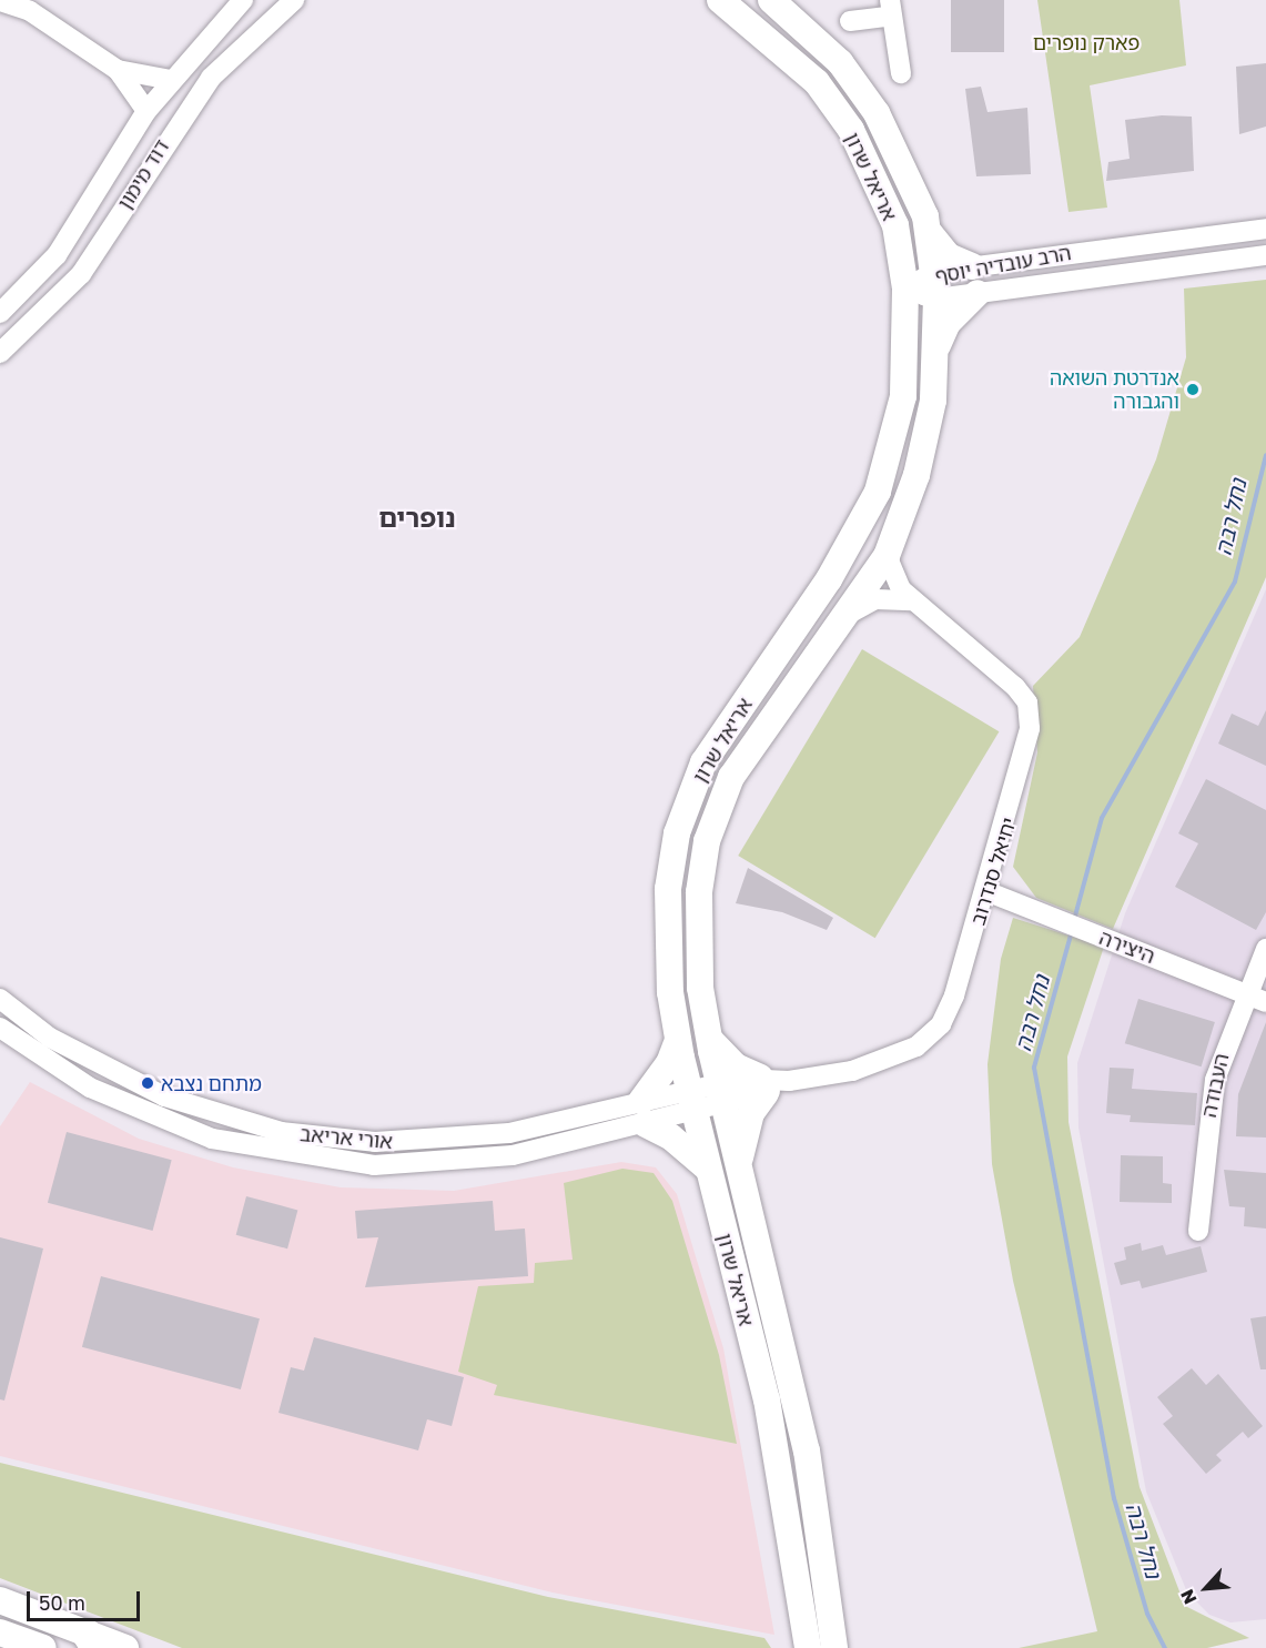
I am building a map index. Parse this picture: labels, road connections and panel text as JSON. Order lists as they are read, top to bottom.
{
  "streets": {
    "main road": ["אריאל שרון"],
    "street": [
      "דוד מימון",
      "הרב עובדיה יוסף",
      "יחיאל סנדרוב",
      "היצירה",
      "העבודה",
      "אורי אריאב"
    ]
  },
  "crossings": [
    ["אריאל שרון", "הרב עובדיה יוסף"],
    ["אריאל שרון", "יחיאל סנדרוב"],
    ["אריאל שרון", "אורי אריאב"],
    ["יחיאל סנדרוב", "היצירה"],
    ["יחיאל סנדרוב", "אורי אריאב"],
    ["היצירה", "העבודה"]
  ],
  "districts": ["נופרים"],
  "water": ["נחל רבה"],
  "parks": ["פארק נופרים"],
  "places": ["אנדרטת השואה והגבורה", "מתחם נצבא"],
  "scale_bar": "50 m",
  "north": "bottom left"
}
